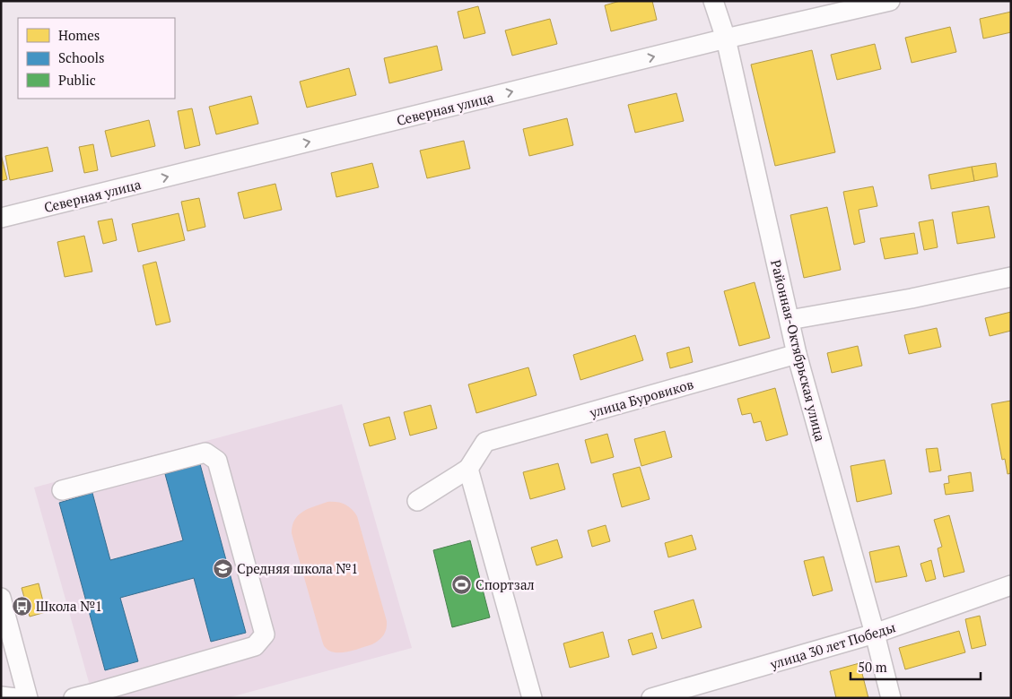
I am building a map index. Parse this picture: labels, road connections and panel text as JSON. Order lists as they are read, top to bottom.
{
  "streets": {
    "street": [
      "Северная улица",
      "Районная-Октябрьская улица",
      "улица Буровиков",
      "улица 30 лет Победы"
    ]
  },
  "crossings": [
    ["Северная улица", "Районная-Октябрьская улица"],
    ["Районная-Октябрьская улица", "улица Буровиков"],
    ["Районная-Октябрьская улица", "улица 30 лет Победы"]
  ],
  "one_way": ["Северная улица"],
  "places": {
    "school or university": ["Средняя школа №1"],
    "sports": ["Спортзал"],
    "bus stop": ["Школа №1"]
  },
  "legend": ["Homes", "Schools", "Public"],
  "scale_bar": "50 m"
}
